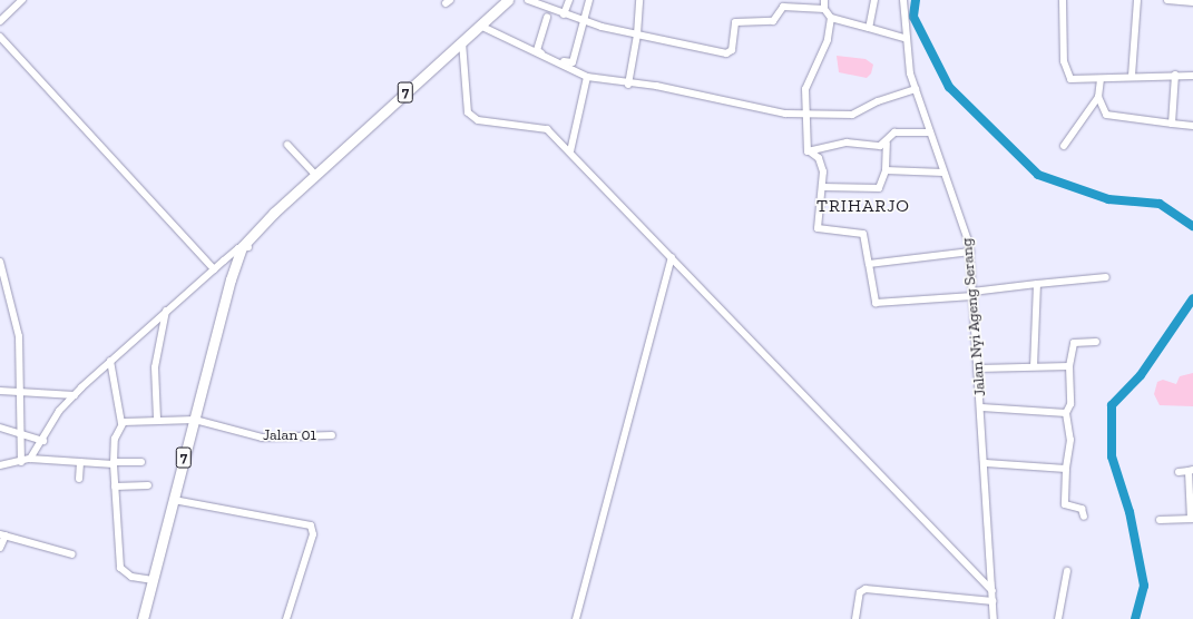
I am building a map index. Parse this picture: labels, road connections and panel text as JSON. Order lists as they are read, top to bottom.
{
  "streets": {
    "highway": ["7"],
    "street": ["Jalan Nyi Ageng Serang", "Jalan 01"]
  },
  "crossings": [
    ["7", "Jalan 01"]
  ],
  "districts": ["TRIHARJO"]
}
